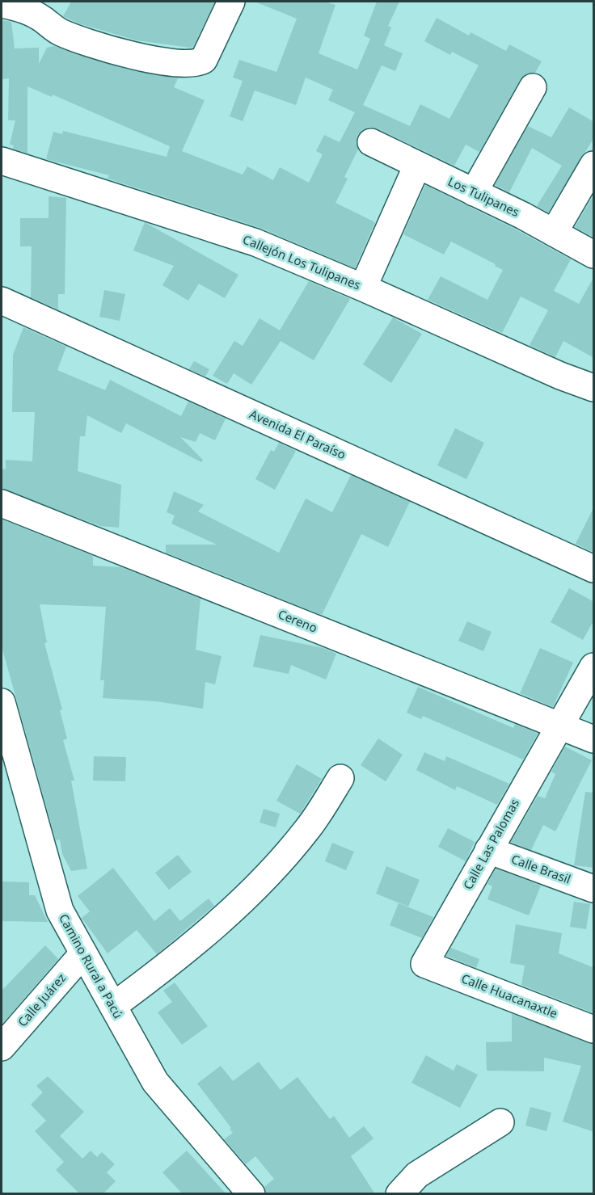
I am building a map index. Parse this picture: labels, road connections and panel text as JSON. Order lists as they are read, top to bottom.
{
  "streets": {
    "street": [
      "Los Tulipanes",
      "Callejón Los Tulipanes",
      "Avenida El Paraíso",
      "Cereno",
      "Calle Las Palomas",
      "Calle Brasil",
      "Camino Rural a Pacú",
      "Calle Huacanaxtle",
      "Calle Juárez"
    ]
  },
  "crossings": [
    ["Cereno", "Calle Las Palomas"],
    ["Calle Las Palomas", "Calle Brasil"],
    ["Calle Las Palomas", "Calle Huacanaxtle"],
    ["Camino Rural a Pacú", "Calle Juárez"]
  ]
}
